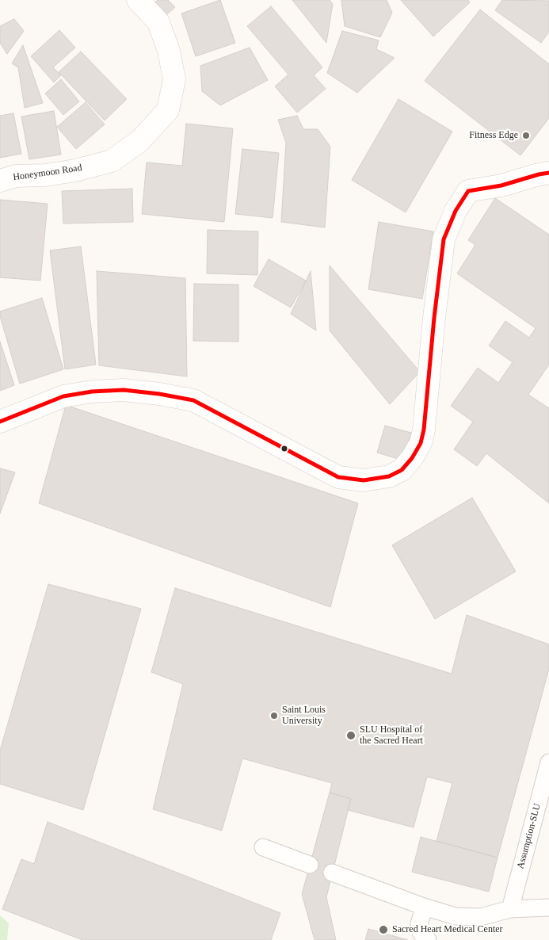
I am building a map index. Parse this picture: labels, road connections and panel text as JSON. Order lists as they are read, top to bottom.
{
  "streets": {
    "main road": ["Honeymoon Road"],
    "lane": ["Assumption-SLU"]
  },
  "places": [
    "Fitness Edge",
    "Saint Louis University",
    "SLU Hospital of the Sacred Heart",
    "Sacred Heart Medical Center"
  ]
}
